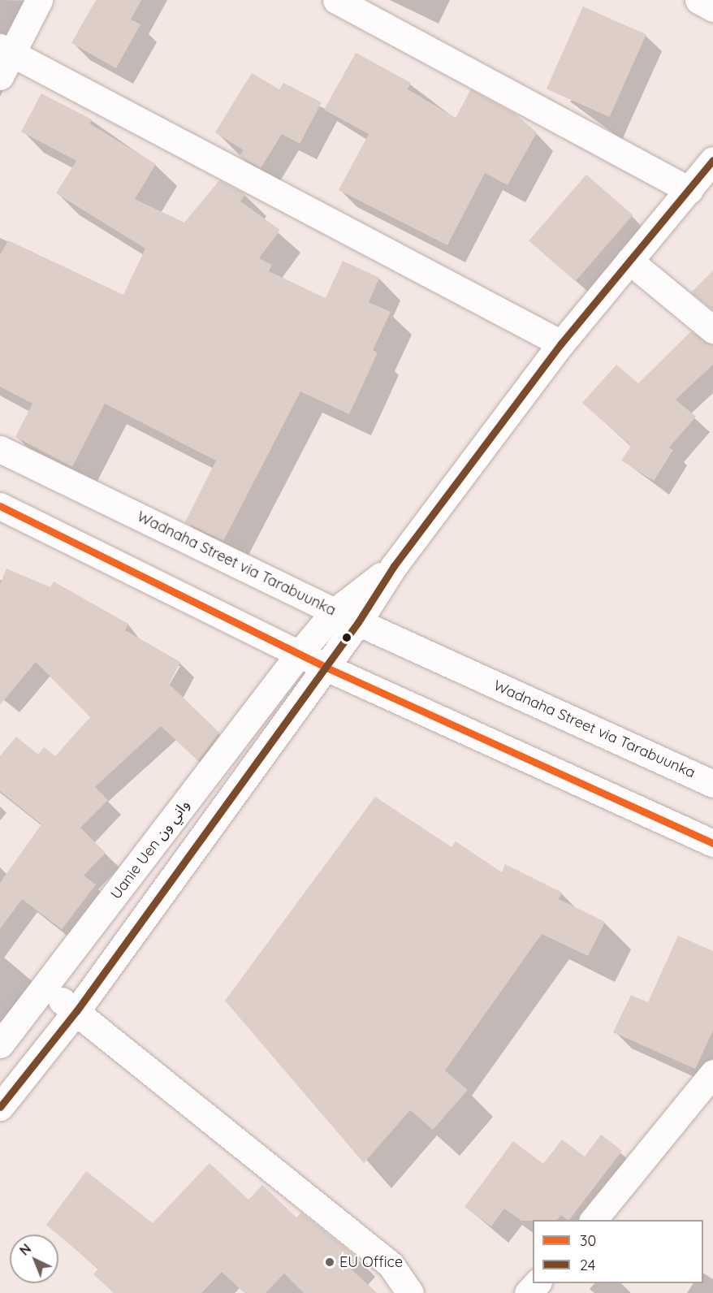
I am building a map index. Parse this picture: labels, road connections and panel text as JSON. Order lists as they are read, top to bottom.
{
  "streets": {
    "street": ["Wadnaha Street via Tarabuunka", "Uanie Uen واني ون"]
  },
  "crossings": [
    ["Wadnaha Street via Tarabuunka", "Uanie Uen واني ون"]
  ],
  "places": ["EU Office"],
  "lines": ["transit line 24", "transit line 30"],
  "legend": ["30", "24"],
  "north": "top left"
}
